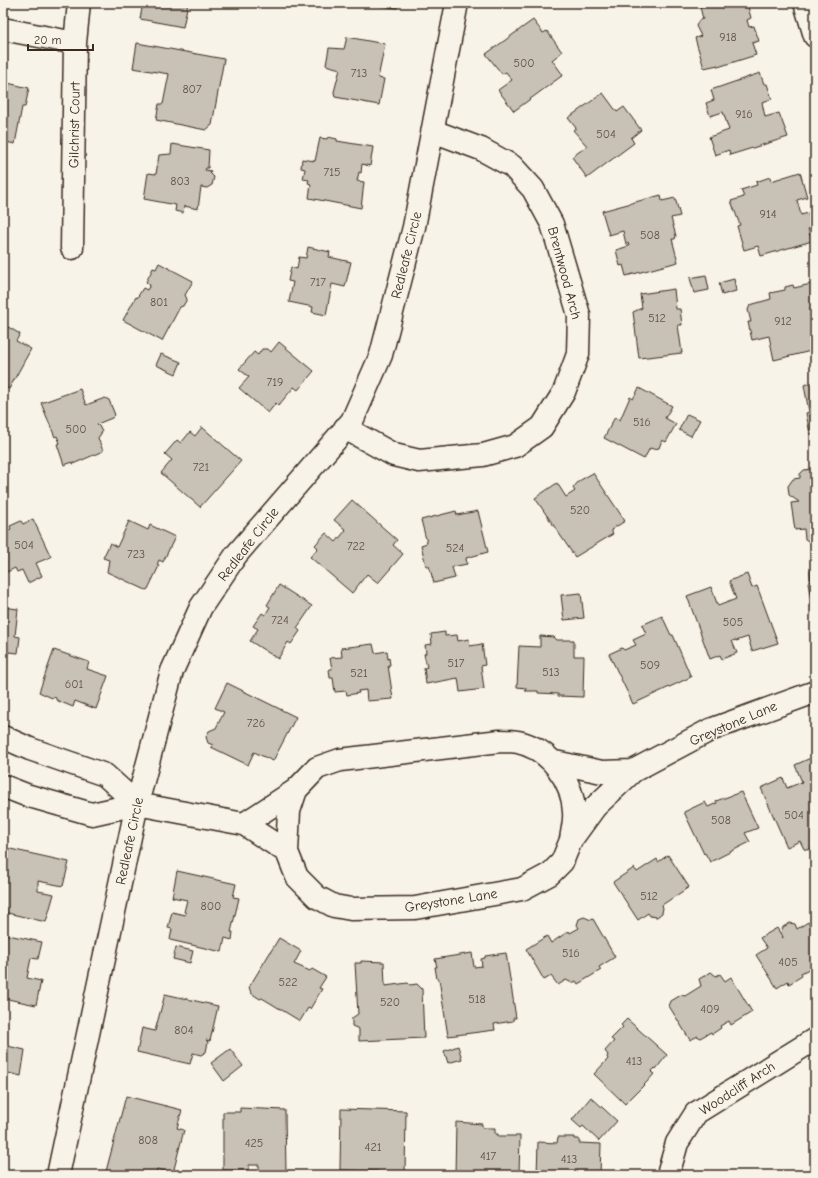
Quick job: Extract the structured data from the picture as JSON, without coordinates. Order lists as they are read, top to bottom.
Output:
{
  "streets": {
    "street": [
      "Gilchrist Court",
      "Redleafe Circle",
      "Brentwood Arch",
      "Greystone Lane",
      "Woodcliff Arch"
    ]
  },
  "crossings": [
    ["Redleafe Circle", "Brentwood Arch"]
  ],
  "house_numbers": [
    "918",
    "500",
    "713",
    "807",
    "916",
    "504",
    "715",
    "803",
    "914",
    "508",
    "717",
    "801",
    "512",
    "912",
    "719",
    "516",
    "500",
    "721",
    "520",
    "504",
    "722",
    "524",
    "723",
    "724",
    "505",
    "517",
    "509",
    "513",
    "521",
    "601",
    "726",
    "504",
    "508",
    "512",
    "800",
    "516",
    "405",
    "522",
    "518",
    "520",
    "409",
    "804",
    "413",
    "808",
    "425",
    "421",
    "417",
    "413"
  ],
  "scale_bar": "20 m"
}
